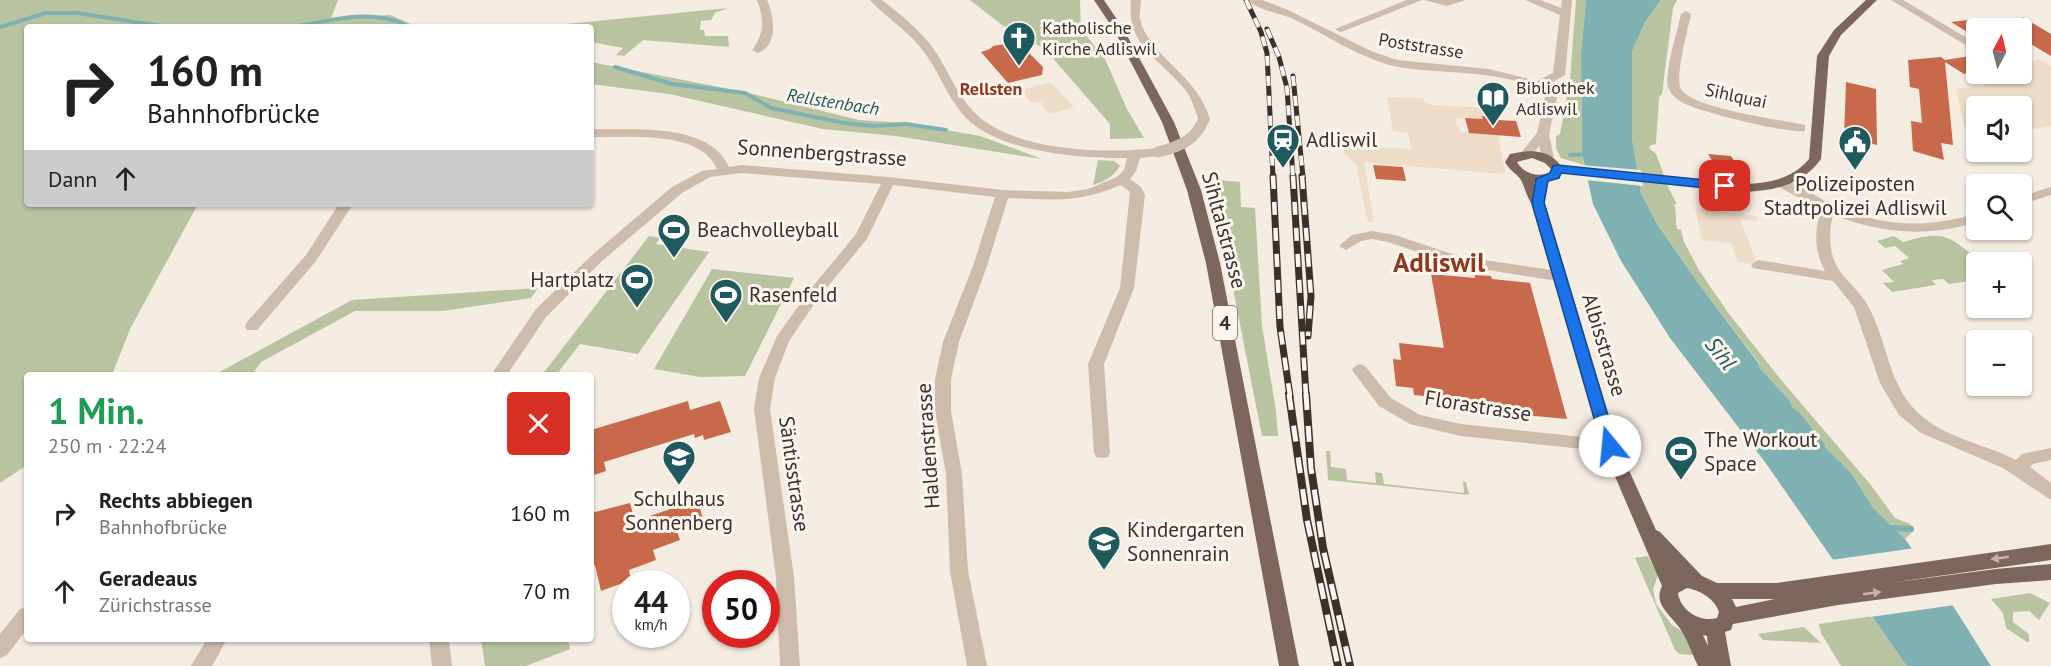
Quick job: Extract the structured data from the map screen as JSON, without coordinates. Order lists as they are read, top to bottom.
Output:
{
  "streets": {
    "main road": ["Sihltalstrasse", "4", "Albisstrasse"],
    "street": [
      "Poststrasse",
      "Sihlquai",
      "Sonnenbergstrasse",
      "Florastrasse",
      "Haldenstrasse",
      "Säntisstrasse"
    ]
  },
  "crossings": [
    ["Sonnenbergstrasse", "Haldenstrasse"],
    ["Sonnenbergstrasse", "Säntisstrasse"],
    ["Albisstrasse", "Florastrasse"]
  ],
  "districts": ["Rellsten", "Adliswil"],
  "water": ["Rellstenbach", "Sihl"],
  "places": {
    "church": ["Katholische Kirche Adliswil"],
    "library": ["Bibliothek Adliswil"],
    "station": ["Adliswil"],
    "public building": ["Polizeiposten Stadtpolizei Adliswil"],
    "sports": [
      "Beachvolleyball",
      "Hartplatz",
      "Rasenfeld",
      "The Workout Space"
    ],
    "school or university": ["Schulhaus Sonnenberg", "Kindergarten Sonnenrain"]
  },
  "north": "top",
  "page": {
    "map_buttons": ["+", "−"],
    "turn": ["160 m", "Bahnhofbrücke"],
    "then": "Dann",
    "heading": ["1 Min.", "250 m · 22:24"],
    "list": [
      {
        "name": "Rechts abbiegen",
        "note": "Bahnhofbrücke",
        "value": "160 m"
      },
      {
        "name": "Geradeaus",
        "note": "Zürichstrasse",
        "value": "70 m"
      }
    ],
    "speed": "44 km/h",
    "limit": "50"
  }
}
